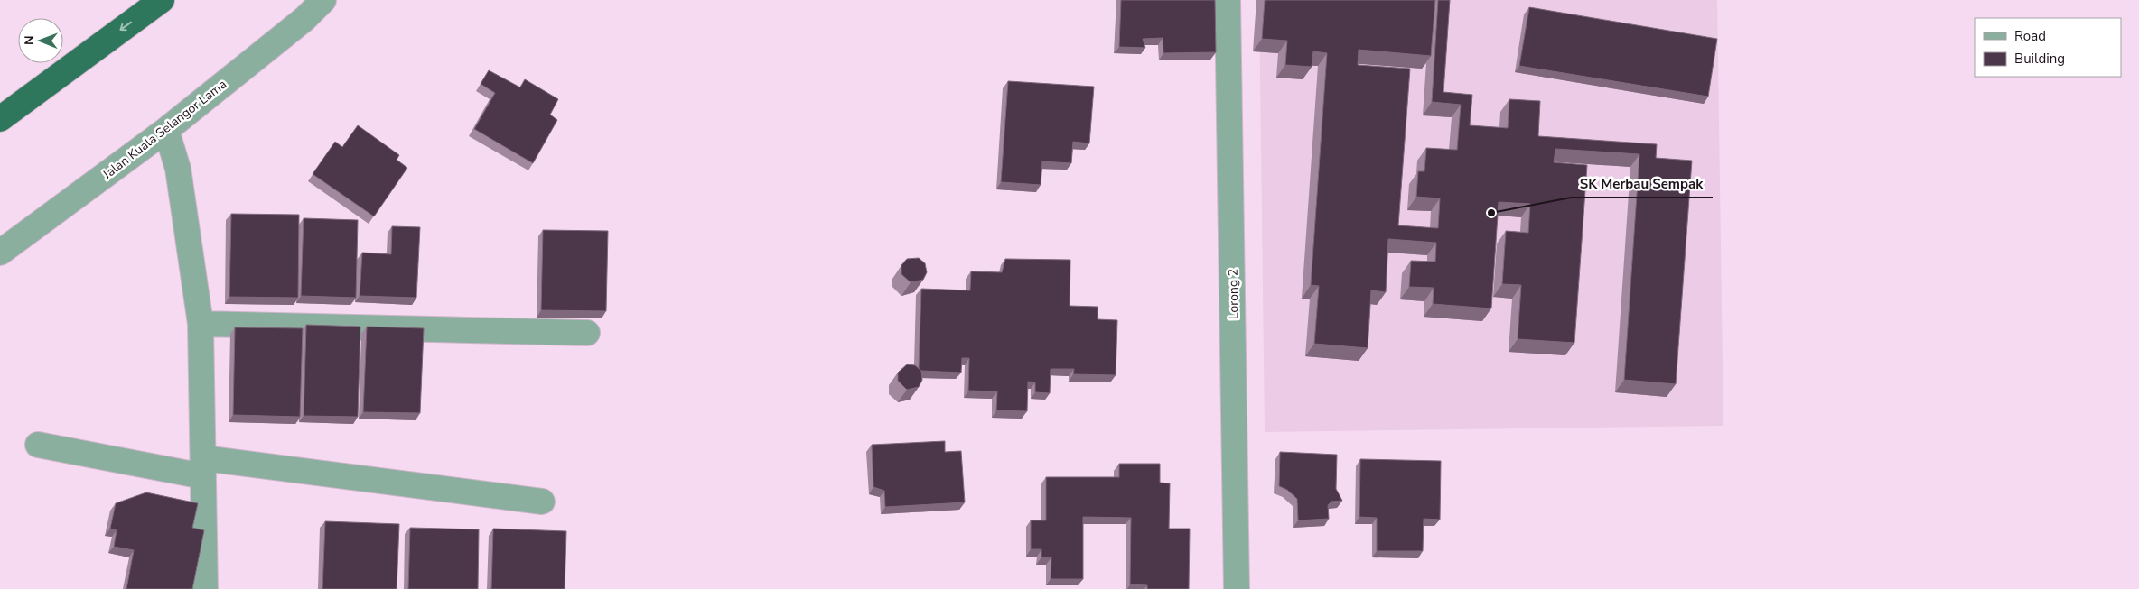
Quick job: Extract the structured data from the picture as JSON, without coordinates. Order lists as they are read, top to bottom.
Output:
{
  "streets": {
    "street": ["Jalan Kuala Selangor Lama", "Lorong 2"]
  },
  "places": ["SK Merbau Sempak"],
  "legend": ["Road", "Building"],
  "north": "left"
}
